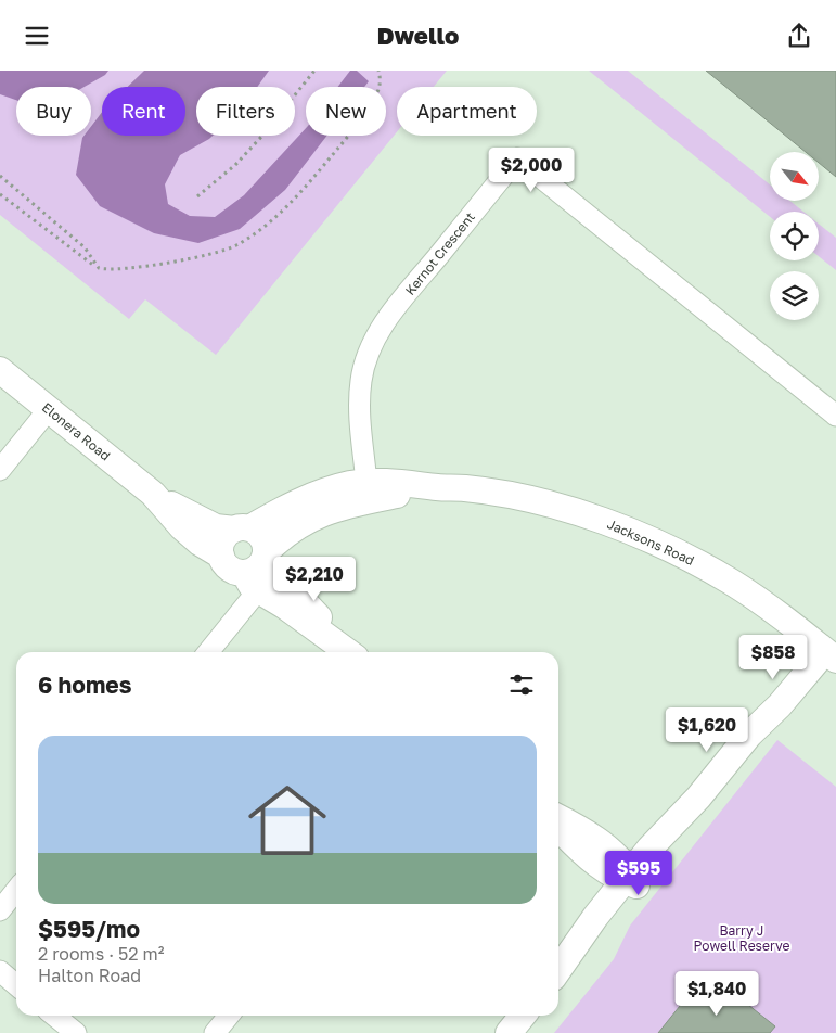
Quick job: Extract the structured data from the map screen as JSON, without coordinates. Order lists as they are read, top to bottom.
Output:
{
  "streets": {
    "main road": ["Elonera Road", "Jacksons Road"],
    "street": ["Kernot Crescent"]
  },
  "crossings": [
    ["Kernot Crescent", "Jacksons Road"],
    ["Elonera Road", "Jacksons Road"]
  ],
  "parks": ["Barry J Powell Reserve"],
  "north": "bottom right",
  "page": {
    "header": "Dwello",
    "chip": [
      "Buy",
      "Rent",
      "Filters",
      "New",
      "Apartment"
    ],
    "price": [
      "$2,000",
      "$2,210",
      "$858",
      "$1,620",
      "$595",
      "$1,840"
    ],
    "heading": "6 homes",
    "list": [
      {
        "name": "$595/mo",
        "note": "2 rooms · 52 m² · Halton Road"
      }
    ]
  }
}
